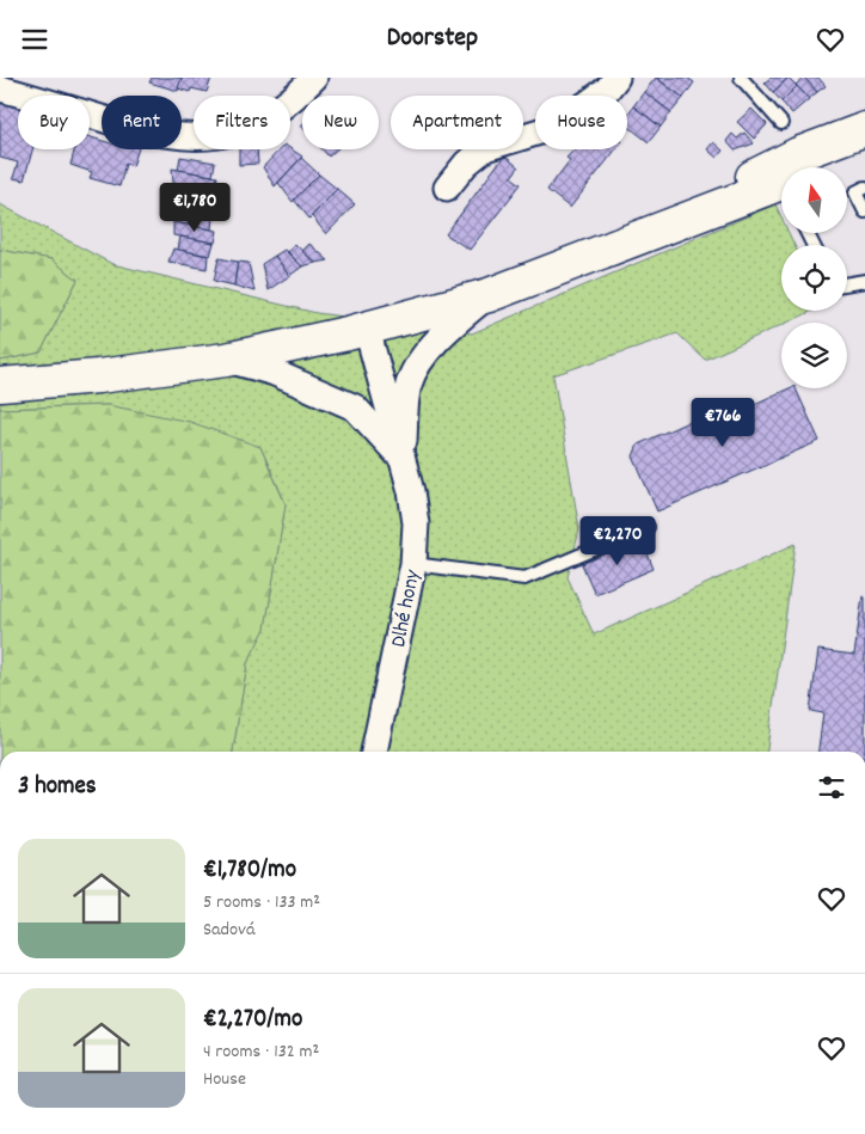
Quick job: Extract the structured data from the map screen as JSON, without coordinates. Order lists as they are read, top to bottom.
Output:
{
  "streets": {
    "street": ["Dlhé hony"]
  },
  "north": "top",
  "page": {
    "header": "Doorstep",
    "chip": [
      "Buy",
      "Rent",
      "Filters",
      "New",
      "Apartment",
      "House"
    ],
    "price": ["€1,780", "€766", "€2,270"],
    "heading": "3 homes",
    "list": [
      {
        "name": "€1,780/mo",
        "note": "5 rooms · 133 m² · Sadová"
      },
      {
        "name": "€2,270/mo",
        "note": "4 rooms · 132 m² · House"
      }
    ]
  }
}
